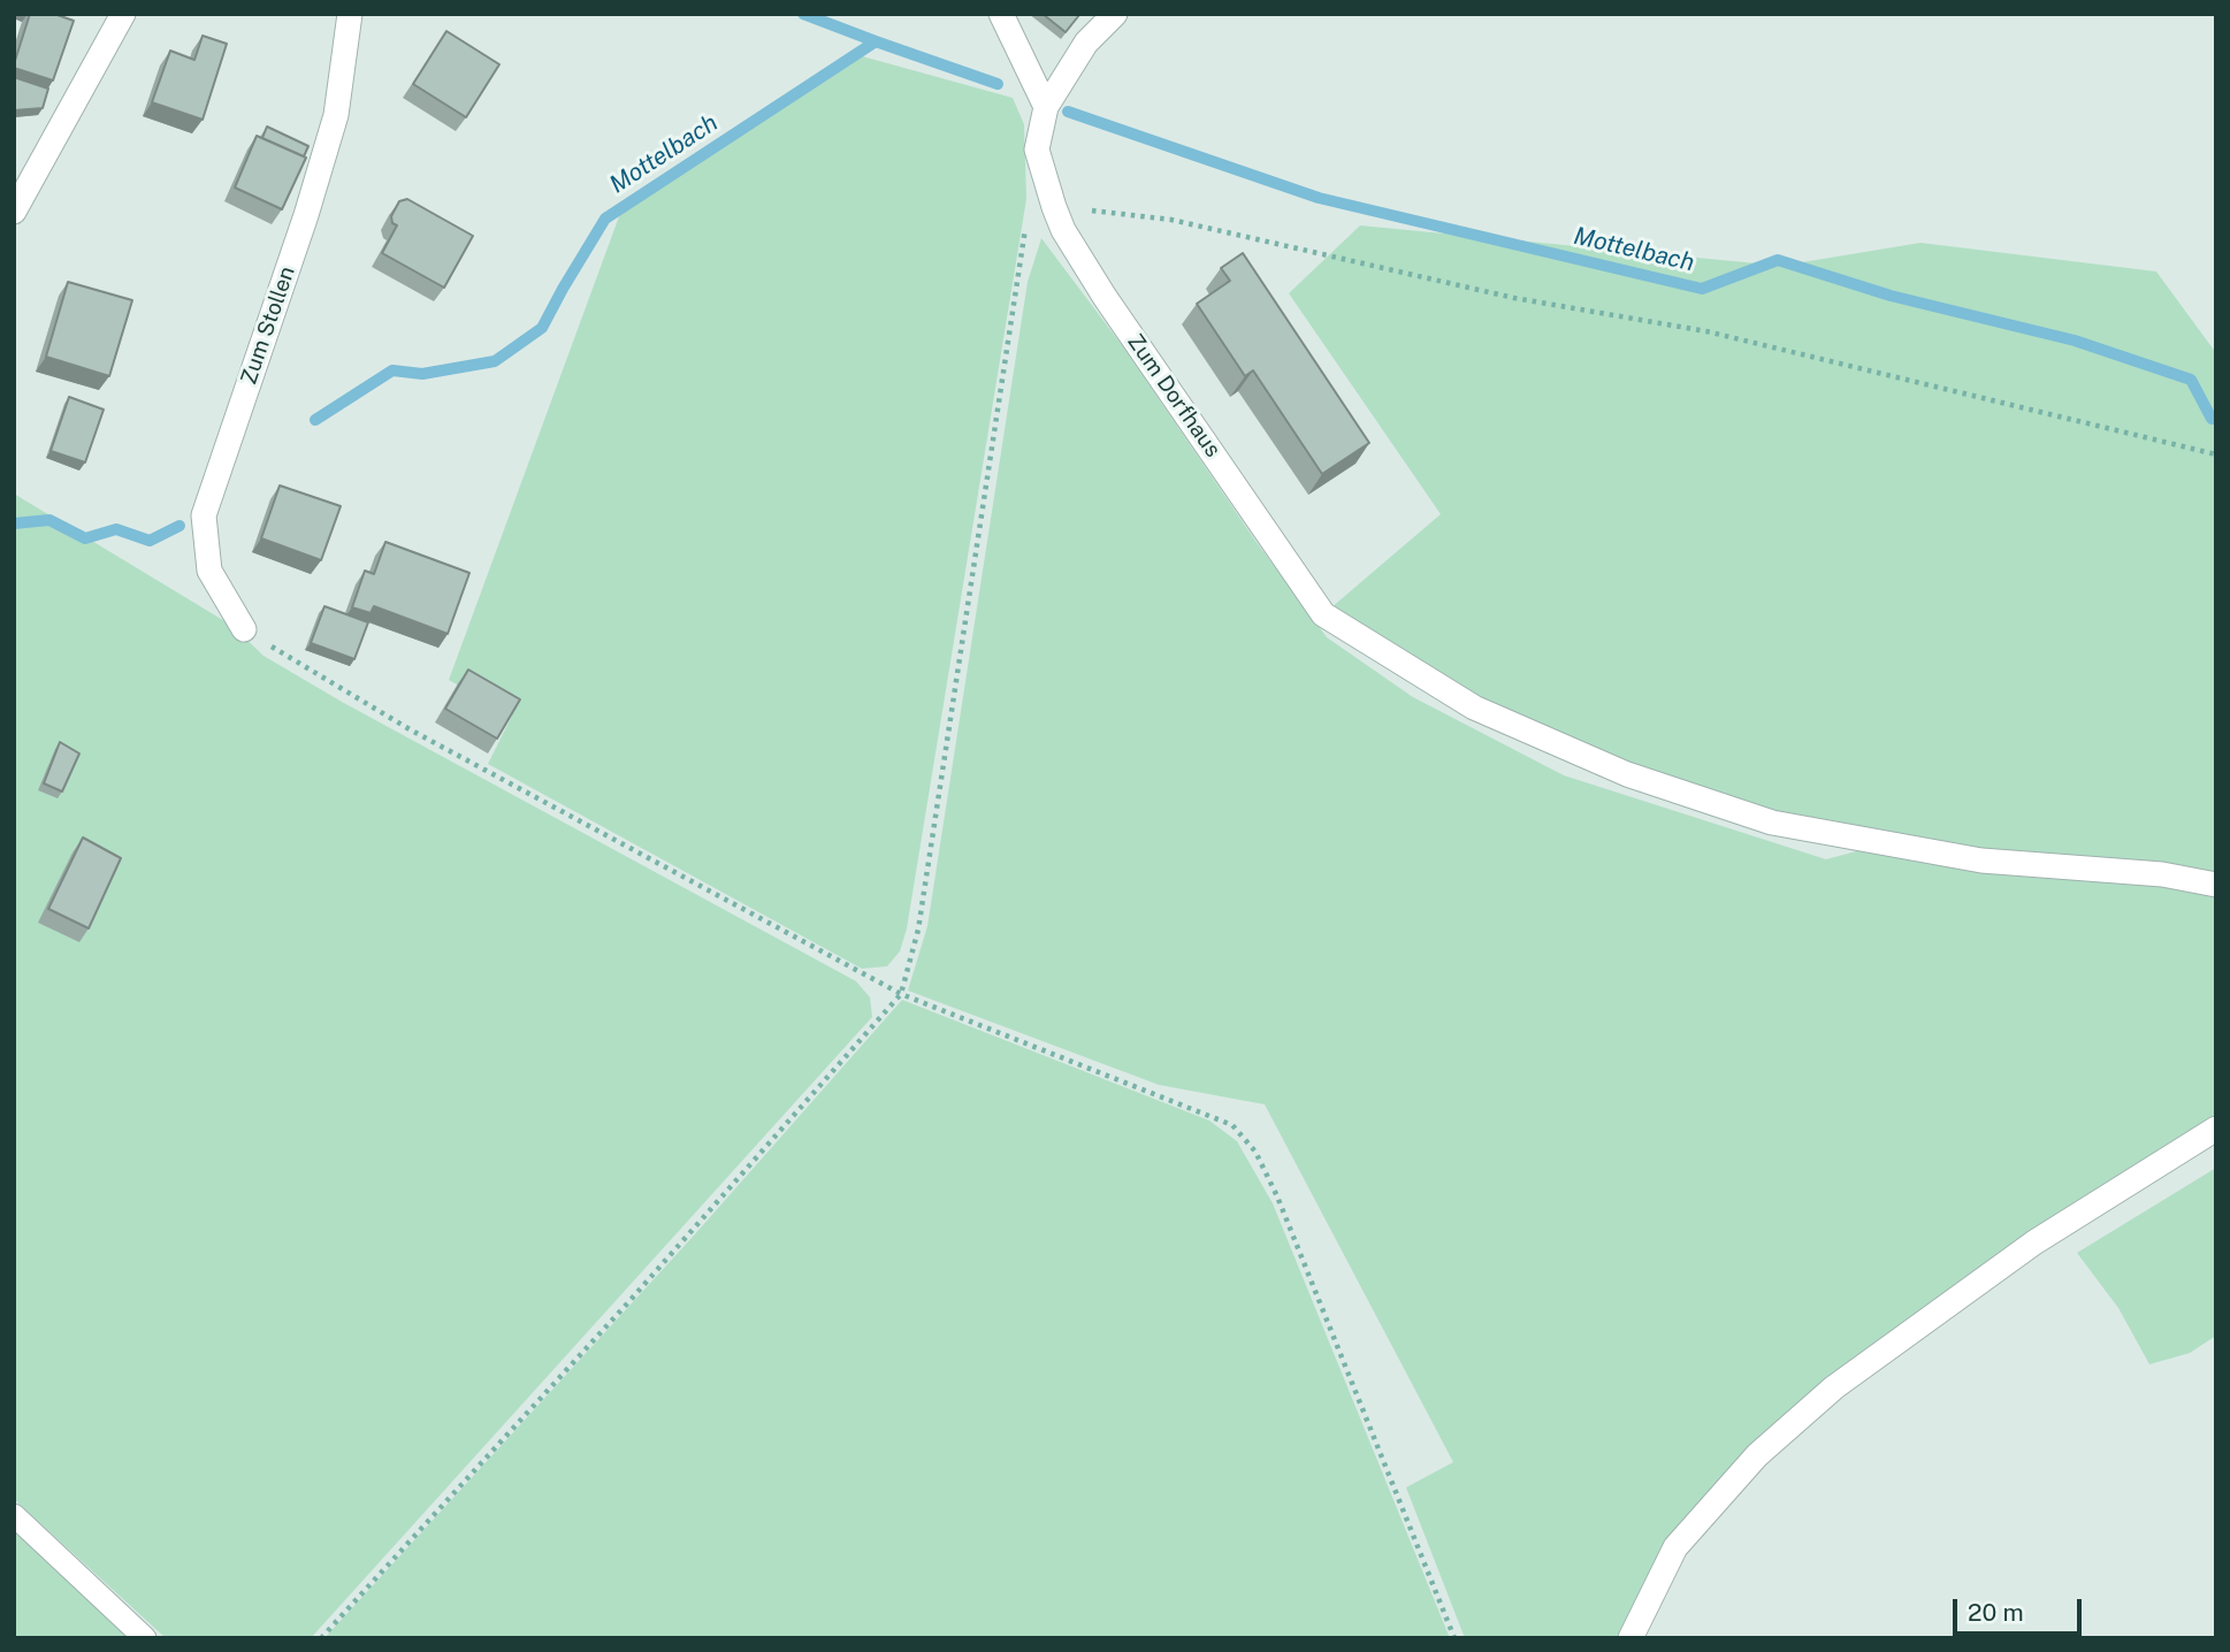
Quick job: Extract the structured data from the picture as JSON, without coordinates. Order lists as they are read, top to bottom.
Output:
{
  "streets": {
    "street": ["Zum Stollen", "Zum Dorfhaus"]
  },
  "water": ["Mottelbach"],
  "scale_bar": "20 m"
}
